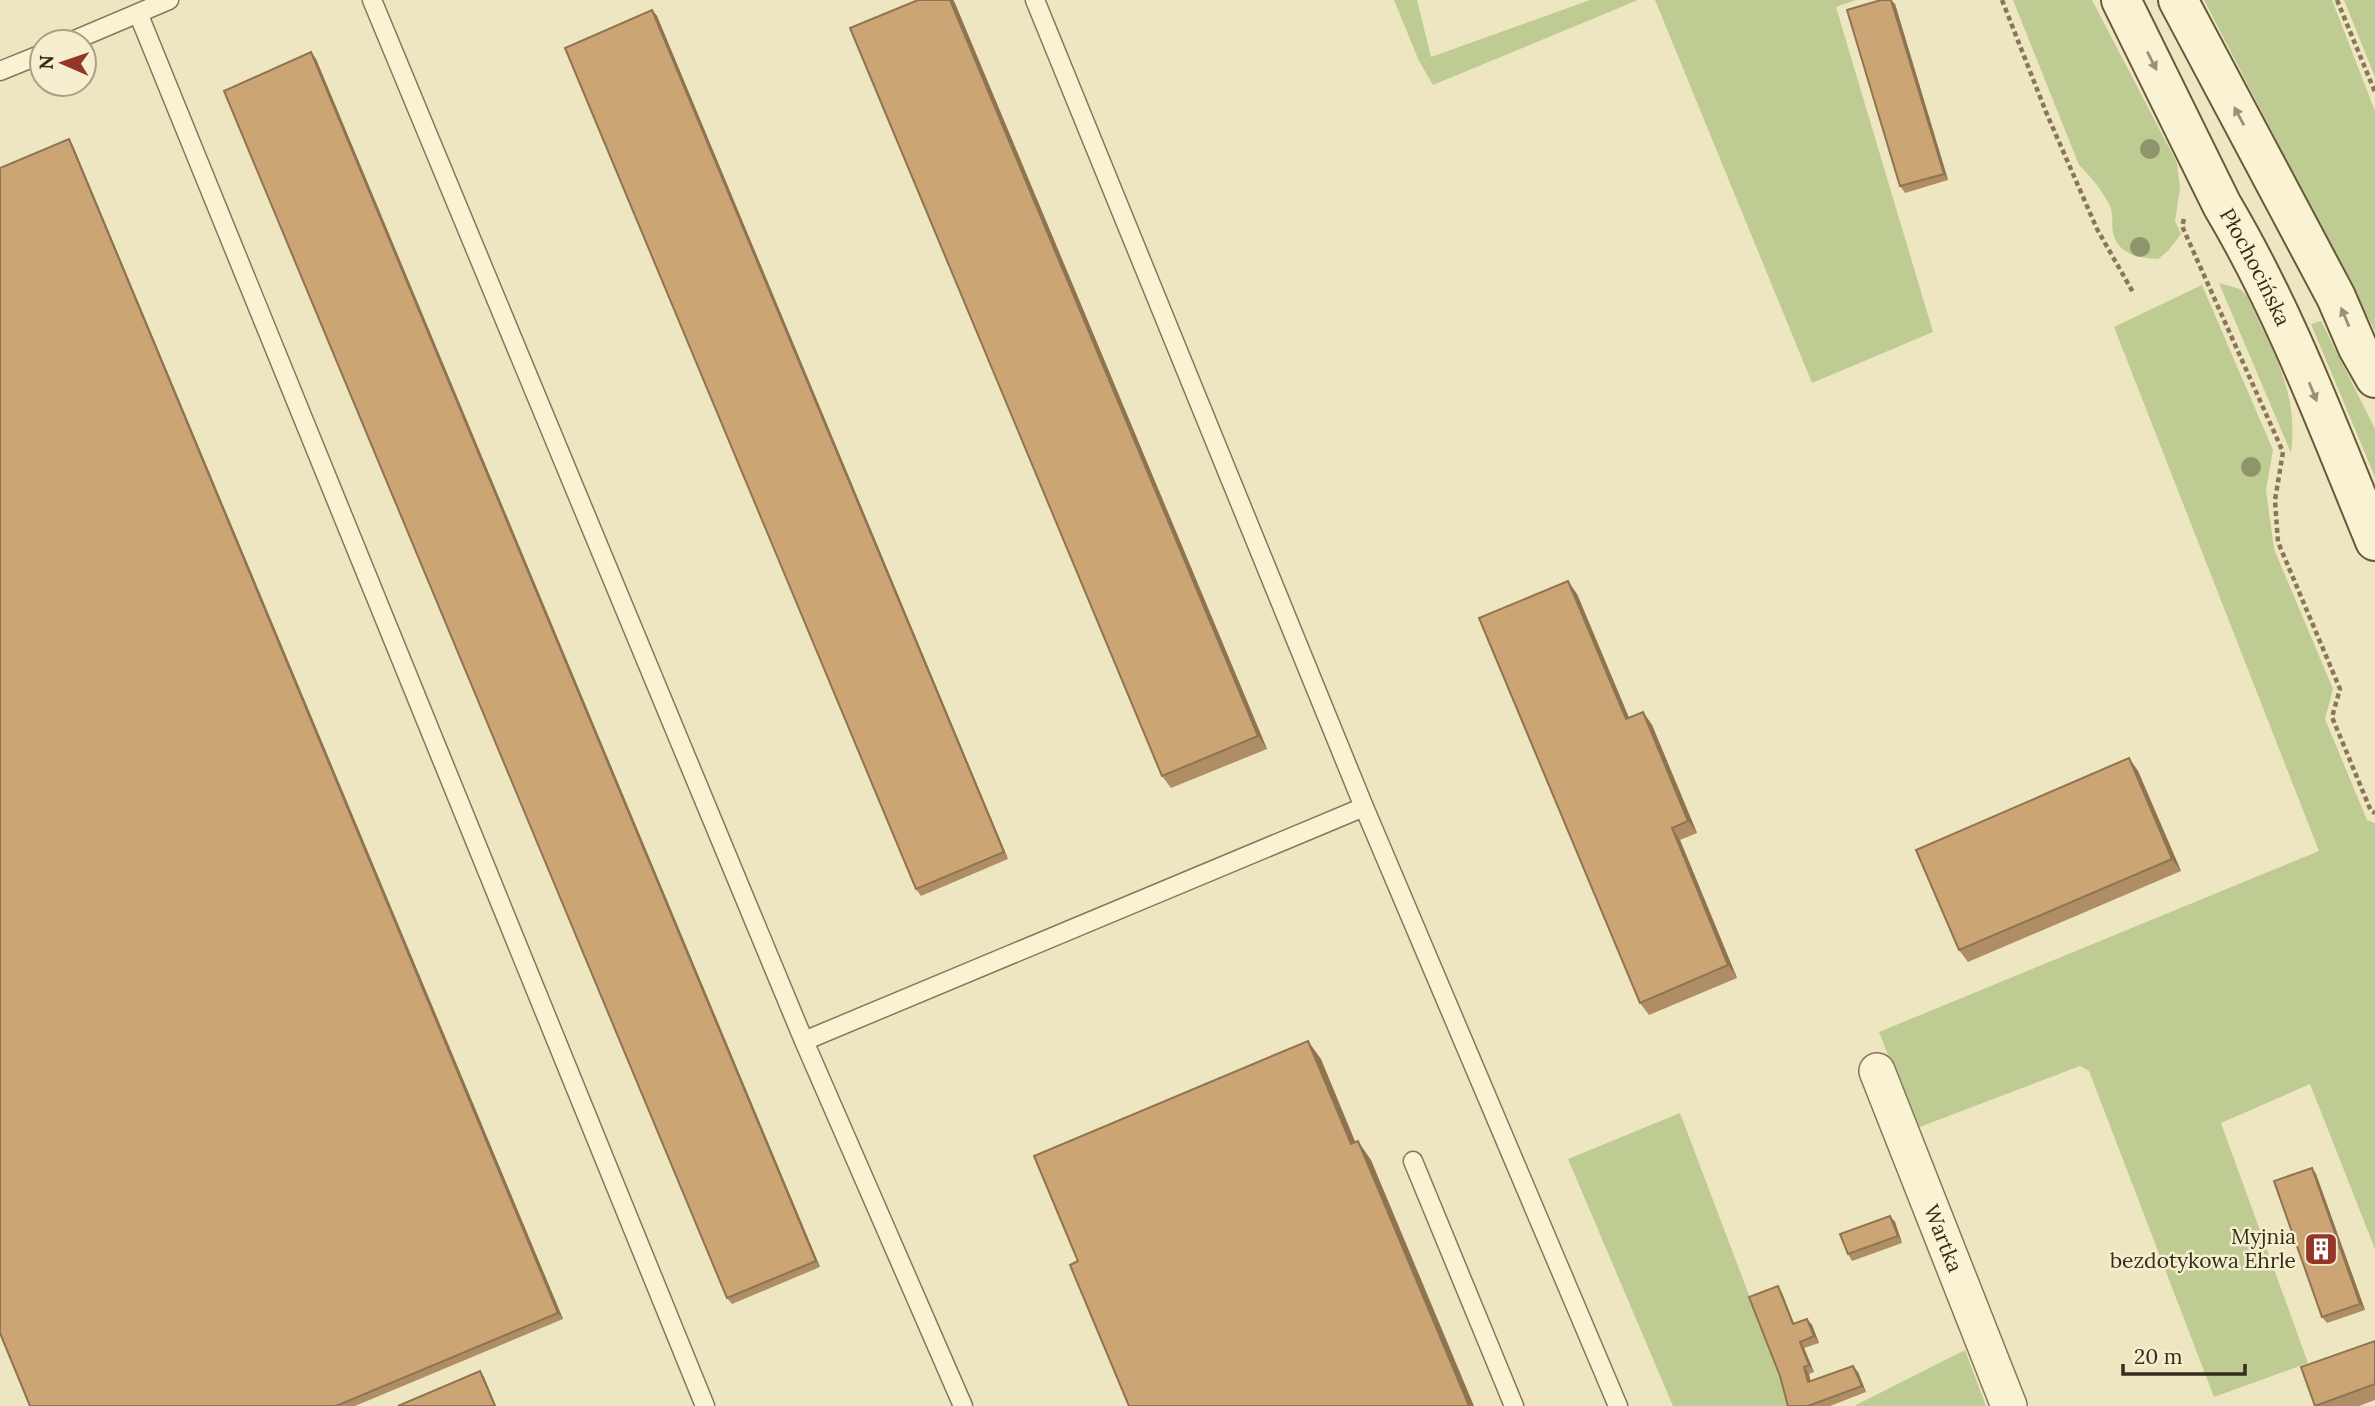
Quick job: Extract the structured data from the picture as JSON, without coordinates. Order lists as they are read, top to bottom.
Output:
{
  "streets": {
    "main road": ["Płochocińska"],
    "street": ["Wartka"]
  },
  "places": {
    "building": ["Myjnia bezdotykowa Ehrle"]
  },
  "scale_bar": "20 m",
  "north": "left"
}
